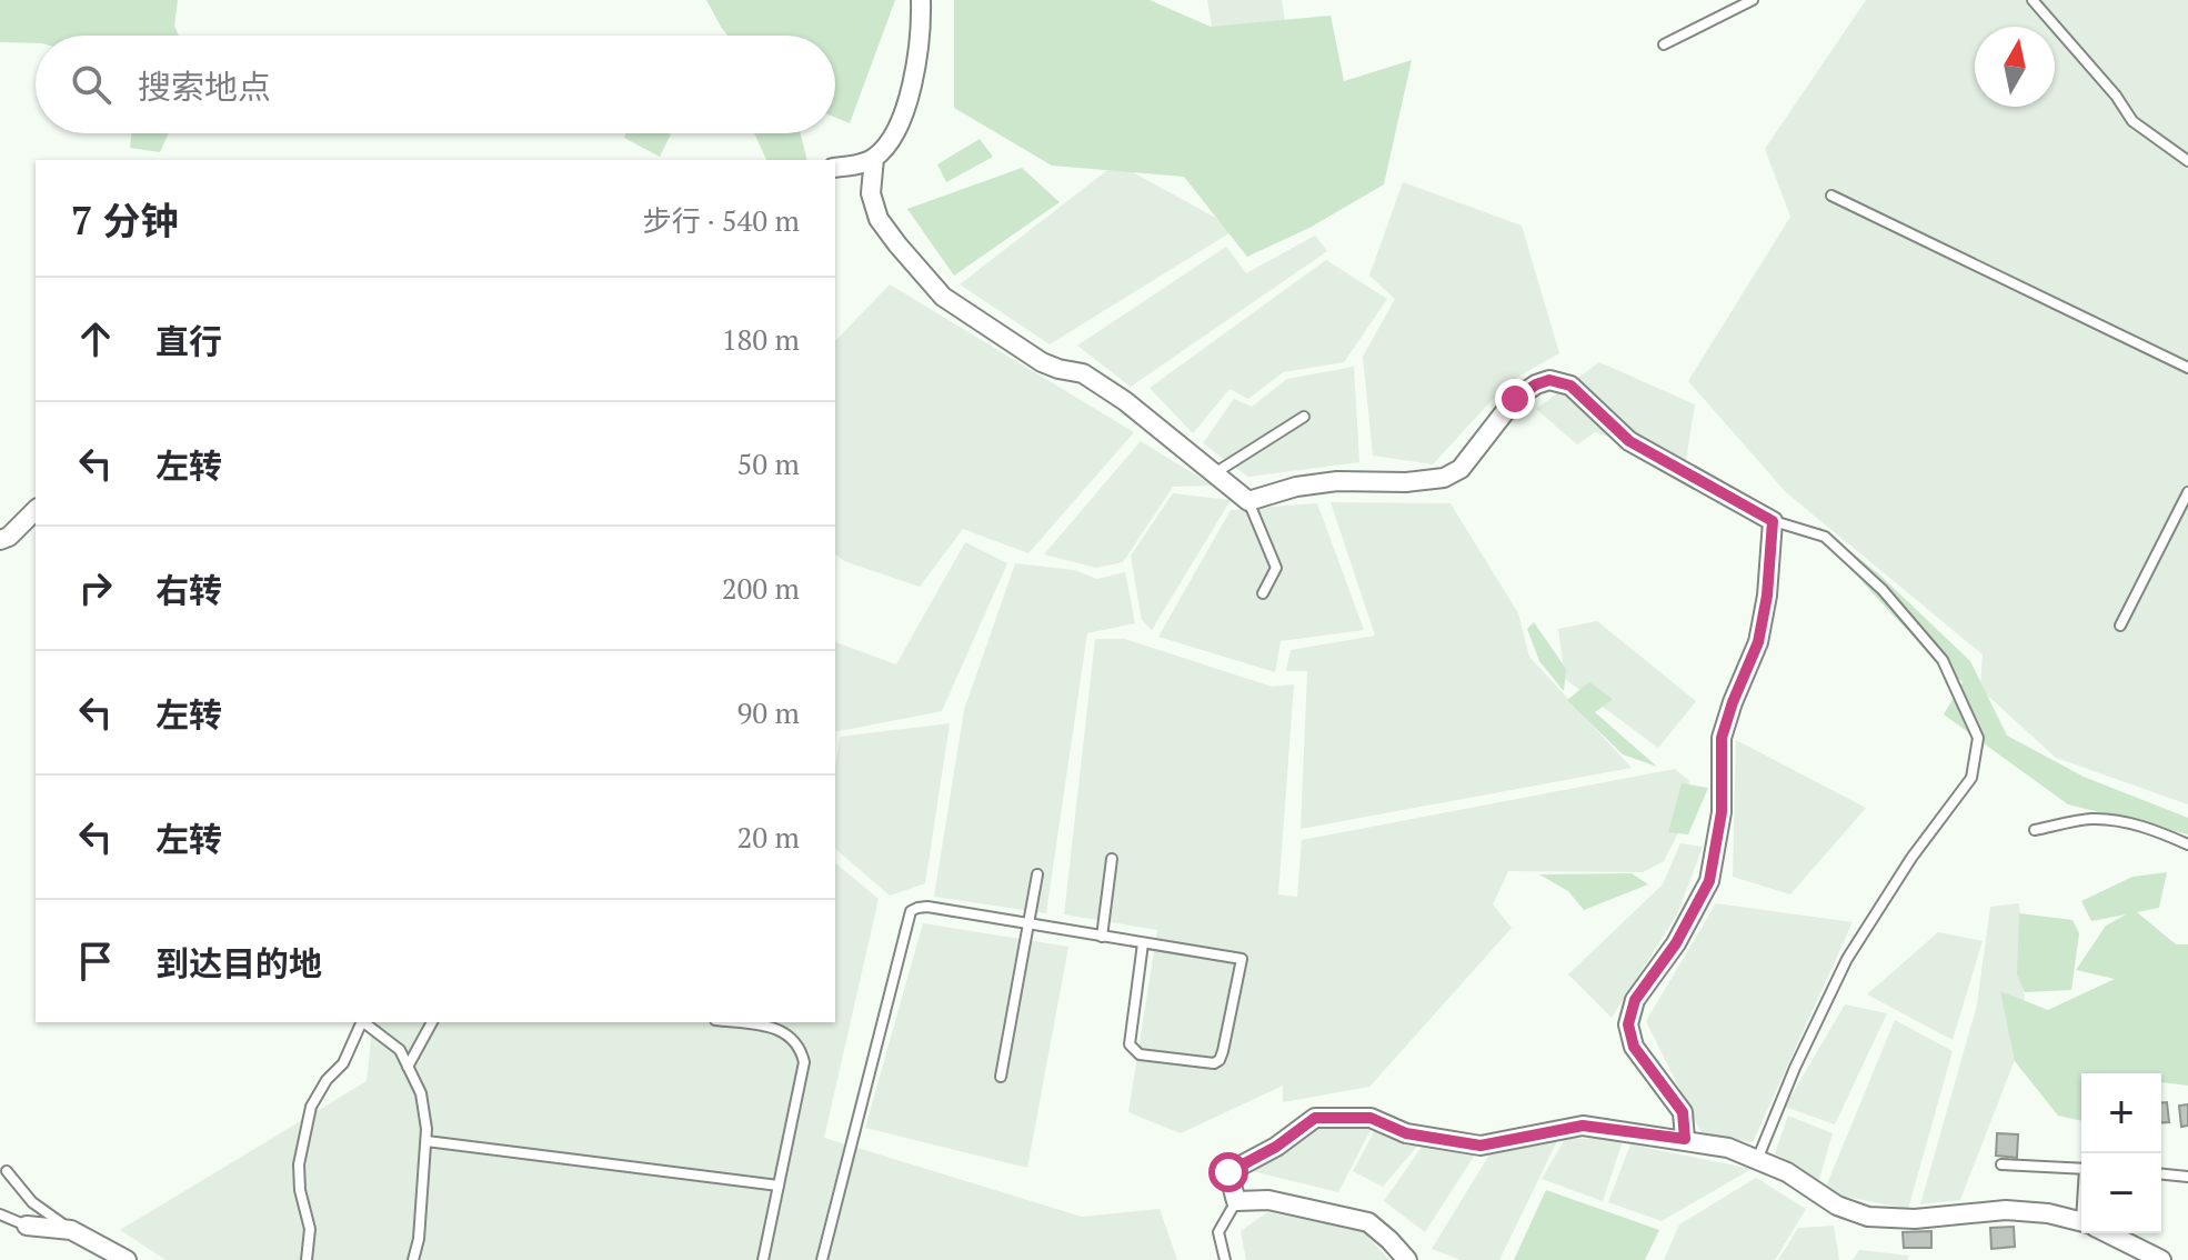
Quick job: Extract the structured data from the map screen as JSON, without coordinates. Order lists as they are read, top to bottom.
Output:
{
  "north": "top",
  "page": {
    "search": "搜索地点",
    "heading": ["7 分钟", "步行 · 540 m"],
    "list": [
      ["直行", "180 m"],
      ["左转", "50 m"],
      ["右转", "200 m"],
      ["左转", "90 m"],
      ["左转", "20 m"],
      "到达目的地"
    ],
    "map_buttons": ["+", "−"]
  }
}
